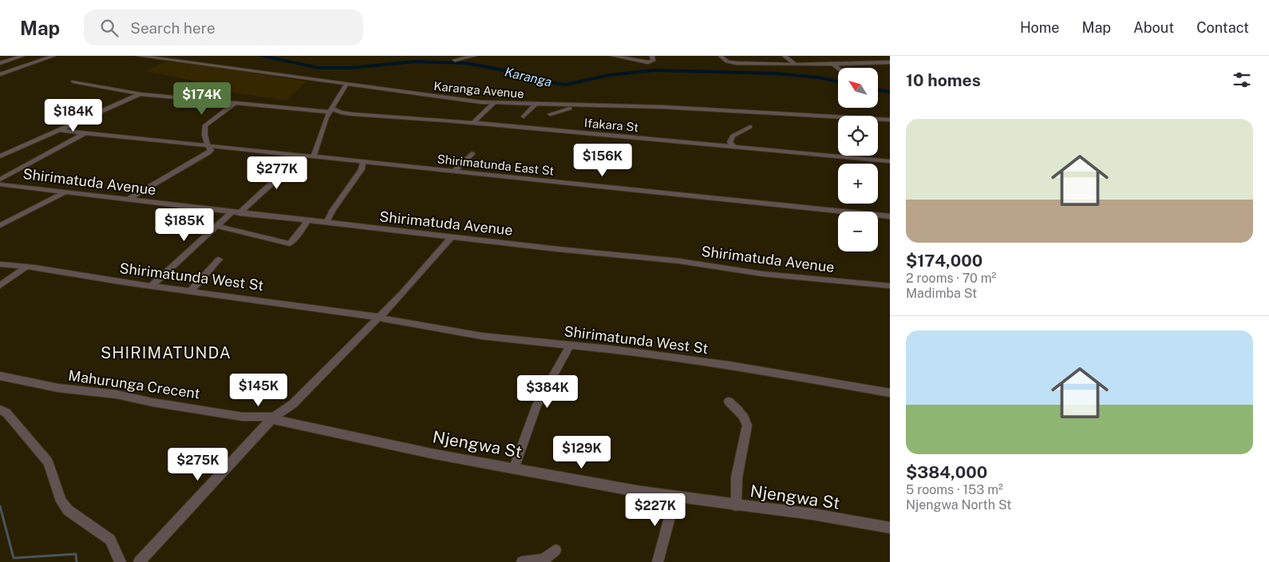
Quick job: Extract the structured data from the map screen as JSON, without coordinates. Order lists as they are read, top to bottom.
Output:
{
  "streets": {
    "street": [
      "Karanga Avenue",
      "Ifakara St",
      "Shirimatunda East St",
      "Shirimatuda Avenue",
      "Shirimatunda West St",
      "Mahurunga Crecent",
      "Njengwa St"
    ]
  },
  "crossings": [
    ["Mahurunga Crecent", "Njengwa St"]
  ],
  "districts": ["SHIRIMATUNDA"],
  "water": ["Karanga"],
  "north": "top left",
  "page": {
    "header": "Map",
    "search": "Search here",
    "nav": [
      "Home",
      "Map",
      "About",
      "Contact"
    ],
    "heading": "10 homes",
    "map_buttons": ["+", "−"],
    "price": [
      "$174K",
      "$184K",
      "$156K",
      "$277K",
      "$185K",
      "$145K",
      "$384K",
      "$129K",
      "$275K",
      "$227K"
    ],
    "list": [
      {
        "name": "$174,000",
        "note": "2 rooms · 70 m² · Madimba St"
      },
      {
        "name": "$384,000",
        "note": "5 rooms · 153 m² · Njengwa North St"
      }
    ]
  }
}
